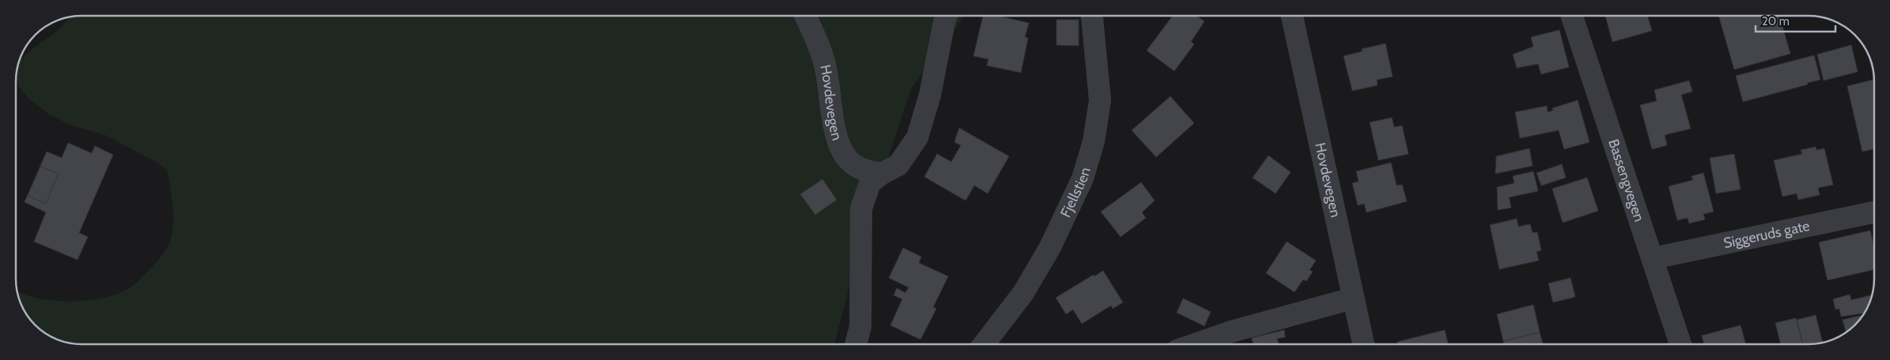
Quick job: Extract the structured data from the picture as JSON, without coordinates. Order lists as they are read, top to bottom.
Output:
{
  "streets": {
    "street": [
      "Hovdevegen",
      "Bassengvegen",
      "Fjellstien",
      "Siggeruds gate"
    ]
  },
  "crossings": [
    ["Bassengvegen", "Siggeruds gate"]
  ],
  "scale_bar": "20 m"
}
